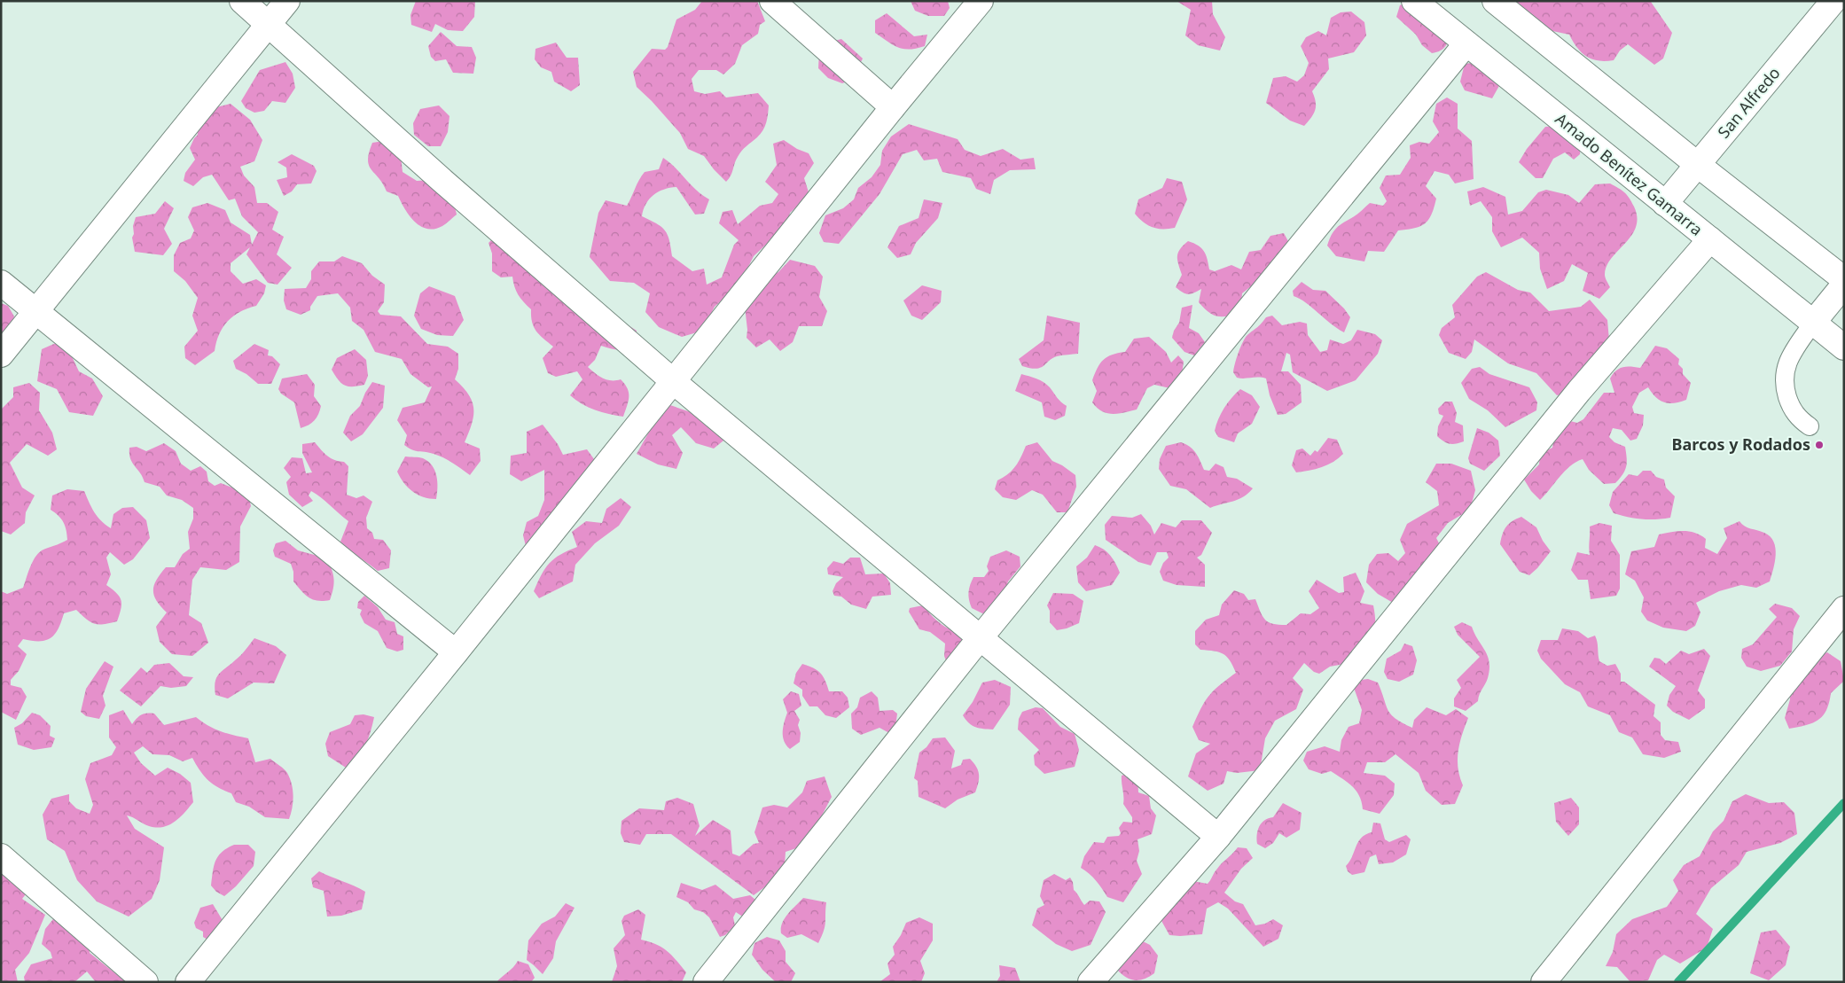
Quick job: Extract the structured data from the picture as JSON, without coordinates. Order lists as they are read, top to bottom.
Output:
{
  "streets": {
    "street": ["San Alfredo", "Amado Benítez Gamarra"]
  },
  "crossings": [
    ["San Alfredo", "Amado Benítez Gamarra"]
  ],
  "places": ["Barcos y Rodados"]
}
